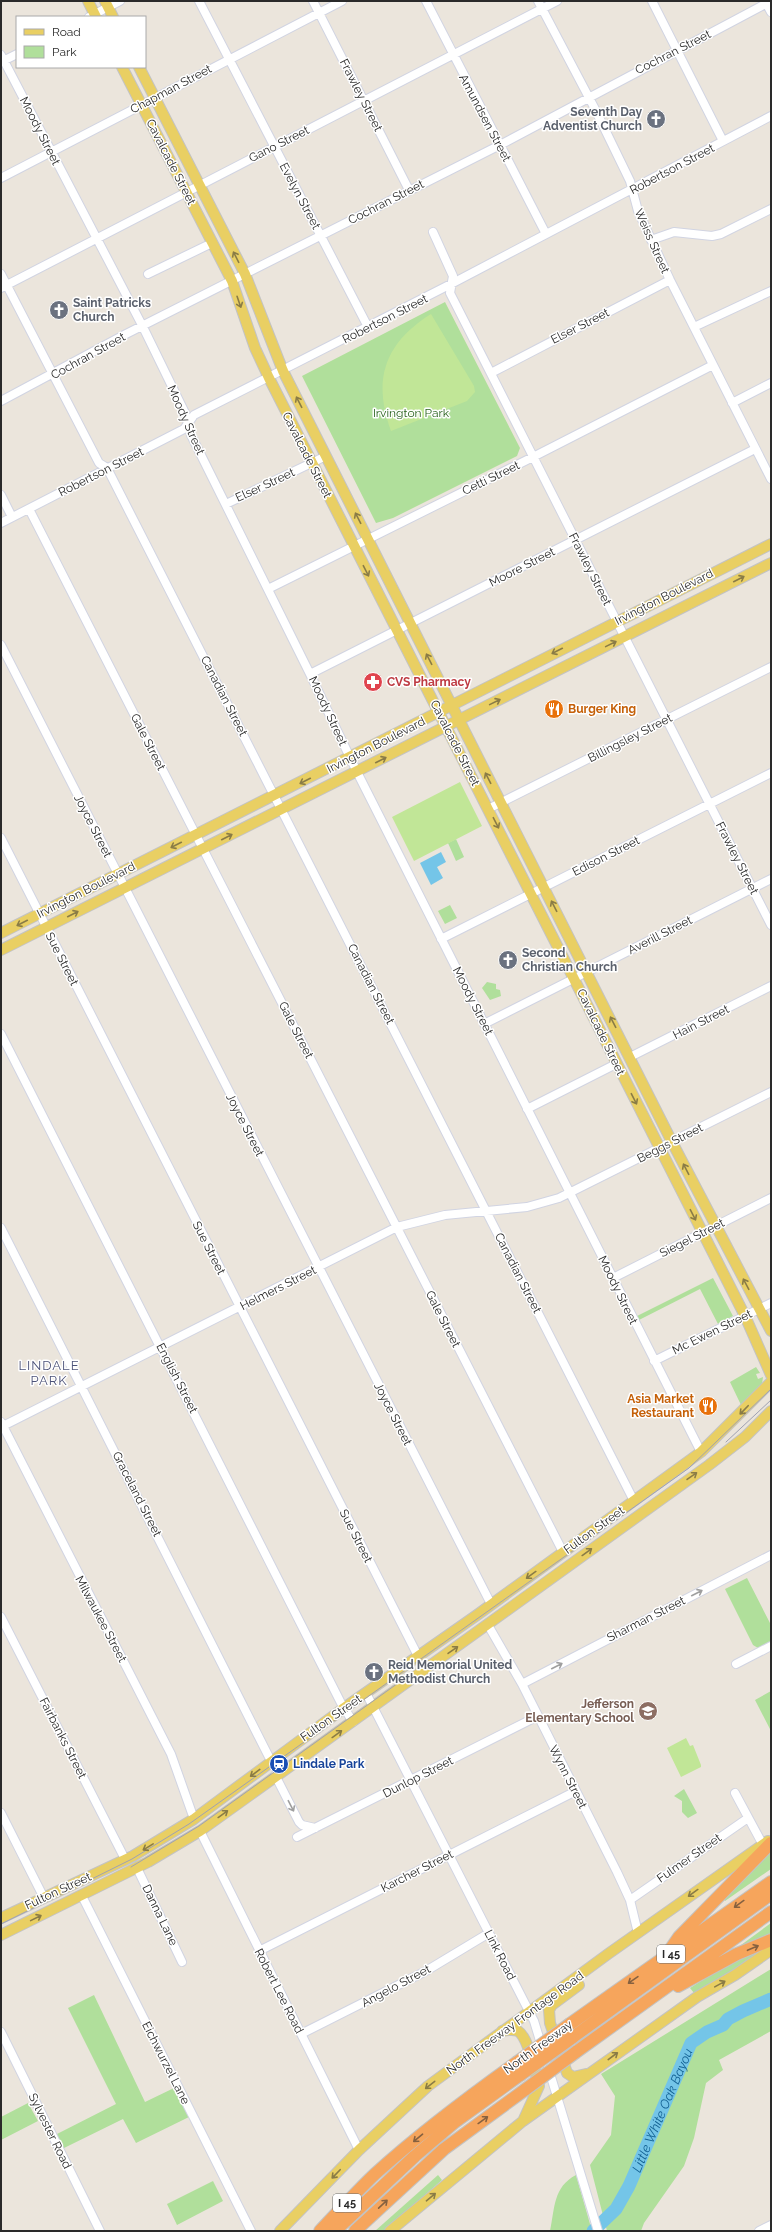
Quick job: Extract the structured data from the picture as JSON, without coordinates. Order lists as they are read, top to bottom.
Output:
{
  "streets": {
    "highway": ["I 45", "North Freeway"],
    "main road": [
      "Cavalcade Street",
      "Irvington Boulevard",
      "Fulton Street",
      "North Freeway Frontage Road"
    ],
    "street": [
      "Cochran Street",
      "Chapman Street",
      "Frawley Street",
      "Amundsen Street",
      "Moody Street",
      "Gano Street",
      "Robertson Street",
      "Evelyn Street",
      "Weiss Street",
      "Elser Street",
      "Cetti Street",
      "Moore Street",
      "Canadian Street",
      "Billingsley Street",
      "Gale Street",
      "Joyce Street",
      "Edison Street",
      "Averill Street",
      "Sue Street",
      "Hain Street",
      "Beggs Street",
      "Siegel Street",
      "Helmers Street",
      "Mc Ewen Street",
      "English Street",
      "Graceland Street",
      "Milwaukee Street",
      "Sharman Street",
      "Fairbanks Street",
      "Dunlop Street",
      "Wynn Street",
      "Fulmer Street",
      "Karcher Street",
      "Danna Lane",
      "Link Road",
      "Angelo Street",
      "Robert Lee Road",
      "Eichwurzel Lane",
      "Sylvester Road"
    ]
  },
  "crossings": [
    ["Cochran Street", "Frawley Street"],
    ["Cochran Street", "Amundsen Street"],
    ["Cochran Street", "Moody Street"],
    ["Cochran Street", "Cavalcade Street"],
    ["Cochran Street", "Evelyn Street"],
    ["Cochran Street", "Weiss Street"],
    ["Cochran Street", "Canadian Street"],
    ["Chapman Street", "Frawley Street"],
    ["Chapman Street", "Moody Street"],
    ["Chapman Street", "Cavalcade Street"],
    ["Chapman Street", "Evelyn Street"],
    ["Frawley Street", "Gano Street"],
    ["Frawley Street", "Robertson Street"],
    ["Frawley Street", "Elser Street"],
    ["Frawley Street", "Cetti Street"],
    ["Frawley Street", "Moore Street"],
    ["Frawley Street", "Irvington Boulevard"],
    ["Frawley Street", "Billingsley Street"],
    ["Frawley Street", "Edison Street"],
    ["Frawley Street", "Averill Street"],
    ["Amundsen Street", "Gano Street"],
    ["Amundsen Street", "Robertson Street"],
    ["Moody Street", "Gano Street"],
    ["Moody Street", "Robertson Street"],
    ["Moody Street", "Elser Street"],
    ["Moody Street", "Cetti Street"],
    ["Moody Street", "Moore Street"],
    ["Moody Street", "Irvington Boulevard"],
    ["Moody Street", "Edison Street"],
    ["Moody Street", "Averill Street"],
    ["Moody Street", "Beggs Street"],
    ["Moody Street", "Siegel Street"],
    ["Moody Street", "Helmers Street"],
    ["Moody Street", "Mc Ewen Street"],
    ["Moody Street", "Fulton Street"],
    ["Gano Street", "Cavalcade Street"],
    ["Gano Street", "Evelyn Street"],
    ["Gano Street", "Weiss Street"],
    ["Gano Street", "Canadian Street"],
    ["Cavalcade Street", "Robertson Street"],
    ["Cavalcade Street", "Elser Street"],
    ["Cavalcade Street", "Cetti Street"],
    ["Cavalcade Street", "Moore Street"],
    ["Cavalcade Street", "Irvington Boulevard"],
    ["Cavalcade Street", "Billingsley Street"],
    ["Cavalcade Street", "Edison Street"],
    ["Cavalcade Street", "Averill Street"],
    ["Cavalcade Street", "Hain Street"],
    ["Cavalcade Street", "Beggs Street"],
    ["Cavalcade Street", "Siegel Street"],
    ["Cavalcade Street", "Mc Ewen Street"],
    ["Robertson Street", "Evelyn Street"],
    ["Robertson Street", "Weiss Street"],
    ["Robertson Street", "Canadian Street"],
    ["Robertson Street", "Gale Street"],
    ["Weiss Street", "Elser Street"],
    ["Weiss Street", "Cetti Street"],
    ["Weiss Street", "Moore Street"],
    ["Irvington Boulevard", "Canadian Street"],
    ["Irvington Boulevard", "Gale Street"],
    ["Irvington Boulevard", "Joyce Street"],
    ["Irvington Boulevard", "Sue Street"],
    ["Canadian Street", "Helmers Street"],
    ["Canadian Street", "Fulton Street"],
    ["Gale Street", "Helmers Street"],
    ["Gale Street", "Fulton Street"],
    ["Joyce Street", "Helmers Street"],
    ["Joyce Street", "Fulton Street"],
    ["Sue Street", "Helmers Street"],
    ["Sue Street", "Fulton Street"],
    ["Beggs Street", "Helmers Street"],
    ["Helmers Street", "English Street"],
    ["Helmers Street", "Graceland Street"],
    ["Helmers Street", "Milwaukee Street"],
    ["English Street", "Fulton Street"],
    ["Graceland Street", "Fulton Street"],
    ["Fulton Street", "Milwaukee Street"],
    ["Fulton Street", "Fairbanks Street"],
    ["Fulton Street", "Wynn Street"],
    ["Fulton Street", "Danna Lane"],
    ["Fulton Street", "Link Road"],
    ["Fulton Street", "Robert Lee Road"],
    ["Fulton Street", "Eichwurzel Lane"],
    ["Sharman Street", "Wynn Street"],
    ["Dunlop Street", "Wynn Street"],
    ["Dunlop Street", "Link Road"],
    ["Wynn Street", "Fulmer Street"],
    ["Wynn Street", "Karcher Street"],
    ["Wynn Street", "North Freeway Frontage Road"],
    ["Karcher Street", "Link Road"],
    ["Karcher Street", "Robert Lee Road"],
    ["Link Road", "Angelo Street"],
    ["Link Road", "North Freeway Frontage Road"],
    ["Angelo Street", "Robert Lee Road"],
    ["Robert Lee Road", "North Freeway Frontage Road"]
  ],
  "one_way": ["Sharman Street"],
  "districts": ["LINDALE PARK"],
  "water": ["Little White Oak Bayou"],
  "parks": ["Irvington Park"],
  "places": {
    "church": [
      "Seventh Day Adventist Church",
      "Saint Patricks Church",
      "Second Christian Church",
      "Reid Memorial United Methodist Church"
    ],
    "pharmacy": ["CVS Pharmacy"],
    "restaurant": ["Burger King", "Asia Market Restaurant"],
    "school or university": ["Jefferson Elementary School"],
    "station": ["Lindale Park"]
  },
  "legend": ["Road", "Park"]
}
